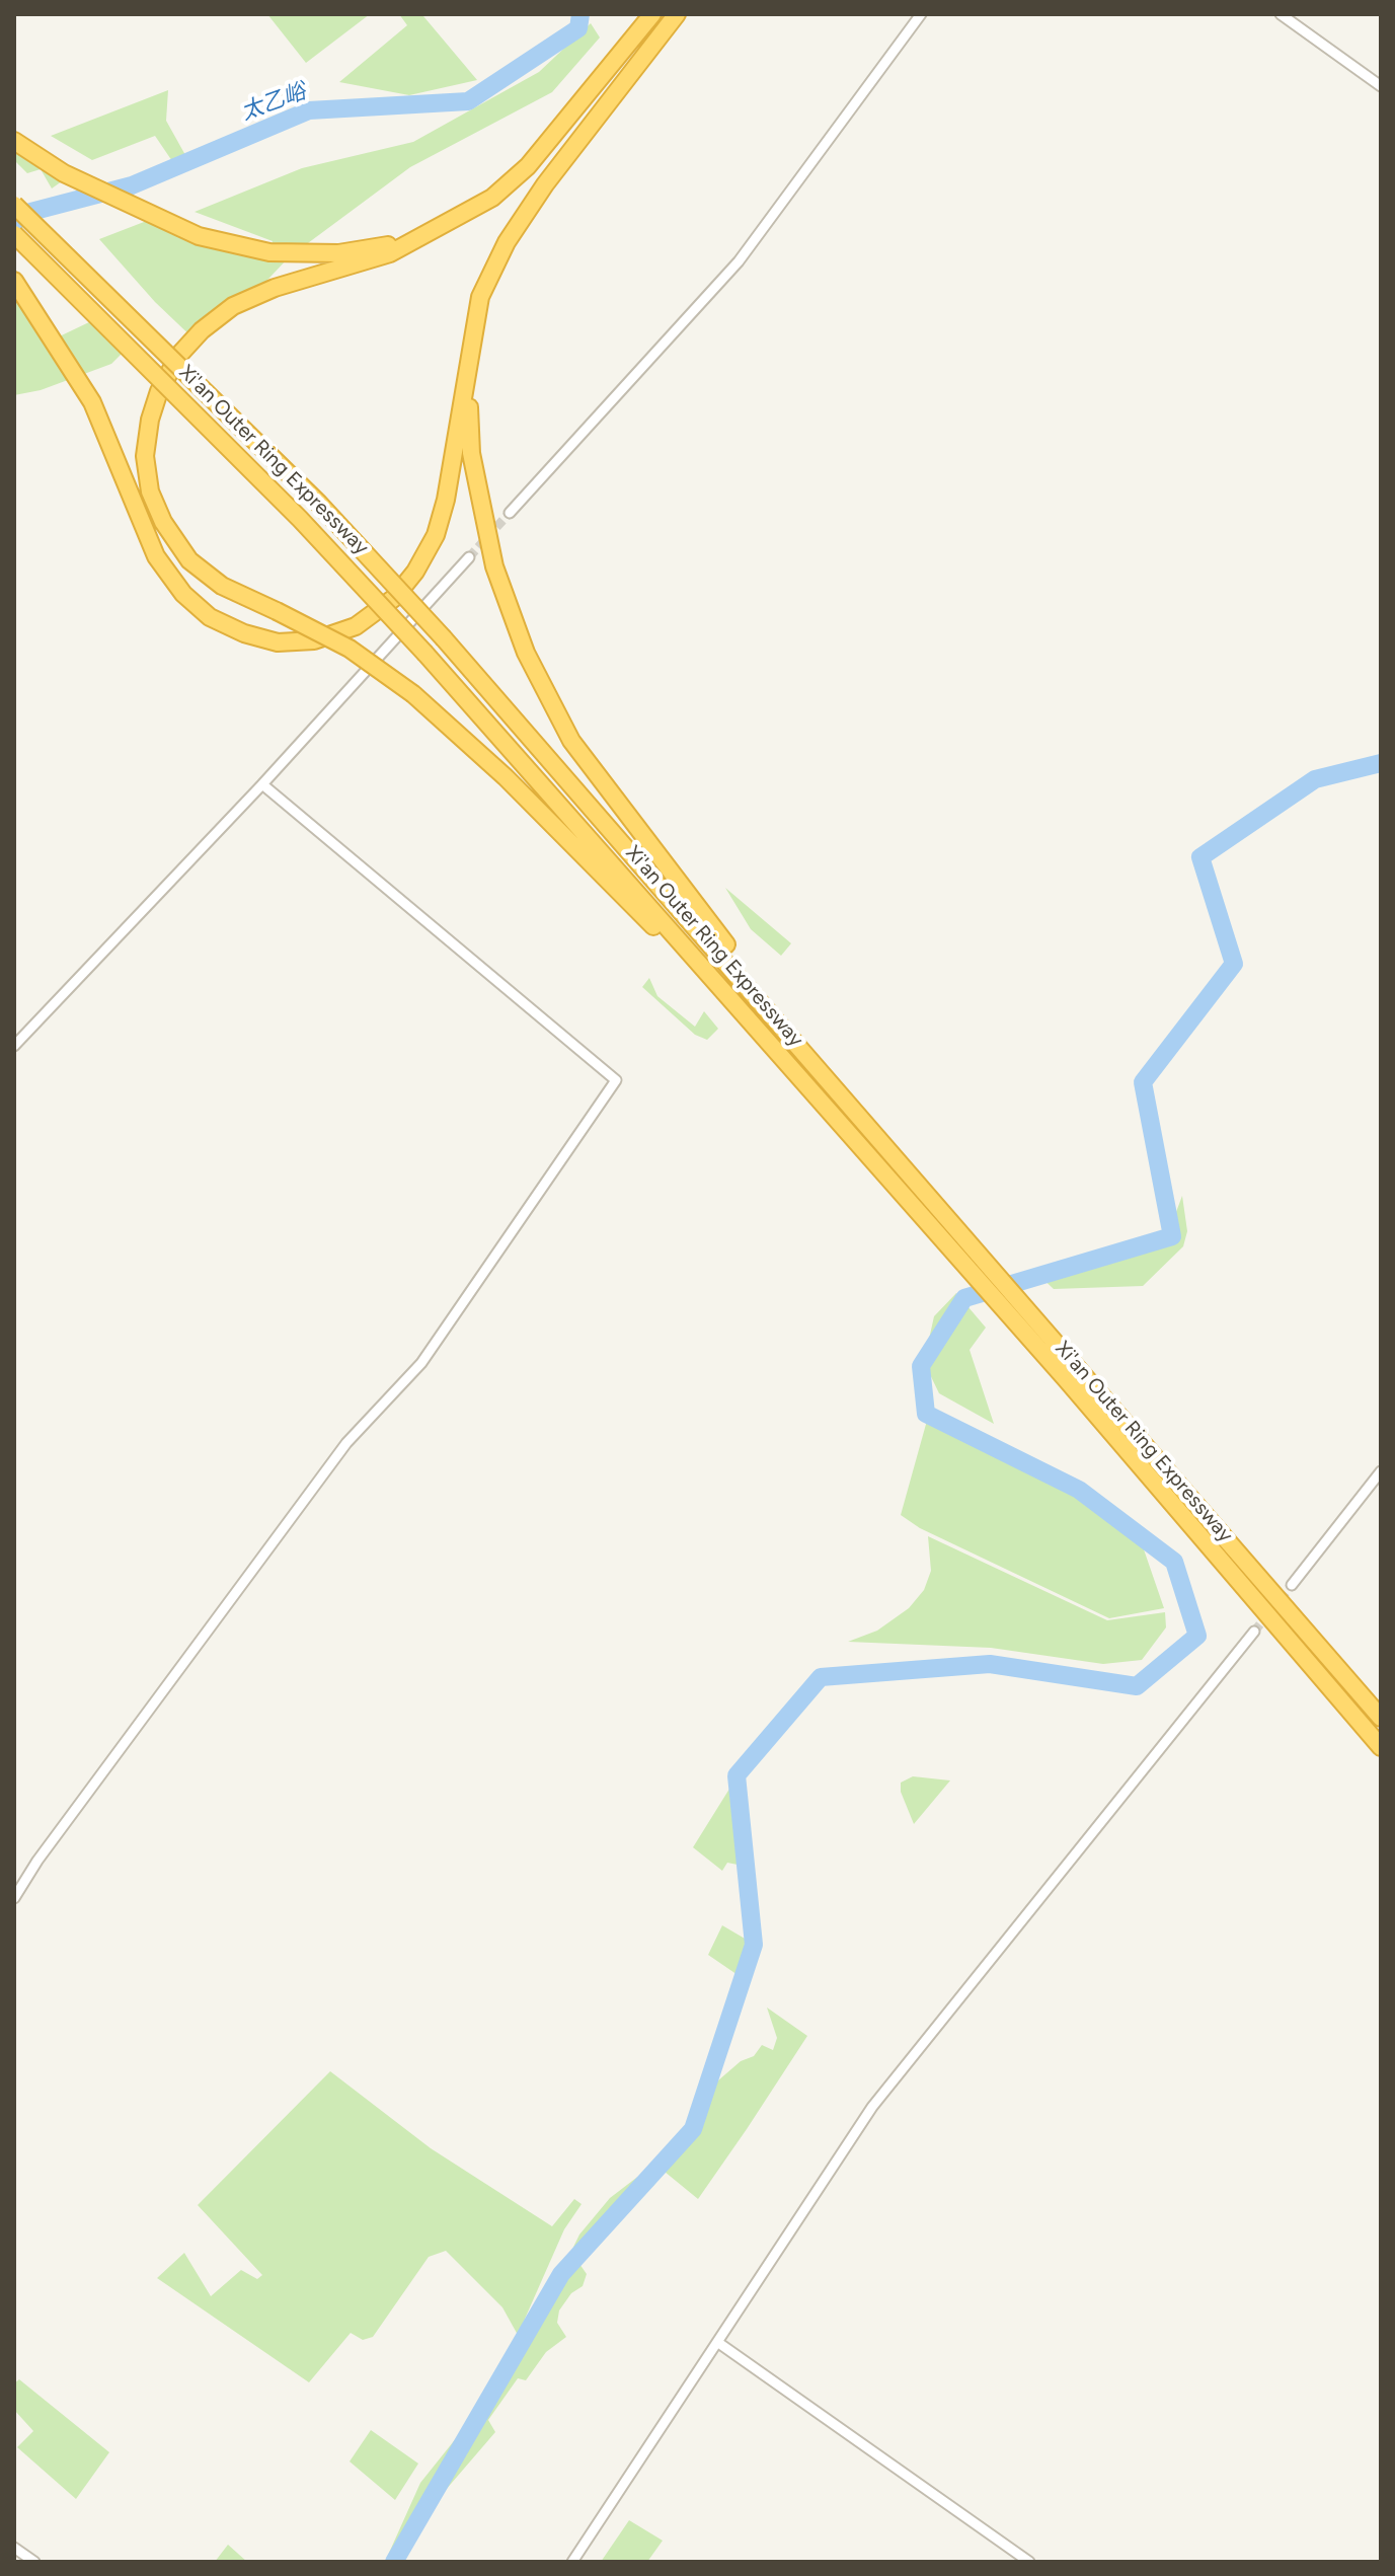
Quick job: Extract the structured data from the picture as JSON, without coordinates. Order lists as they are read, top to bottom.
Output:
{
  "streets": {
    "highway": ["Xi'an Outer Ring Expressway"]
  },
  "water": ["太乙峪"]
}
